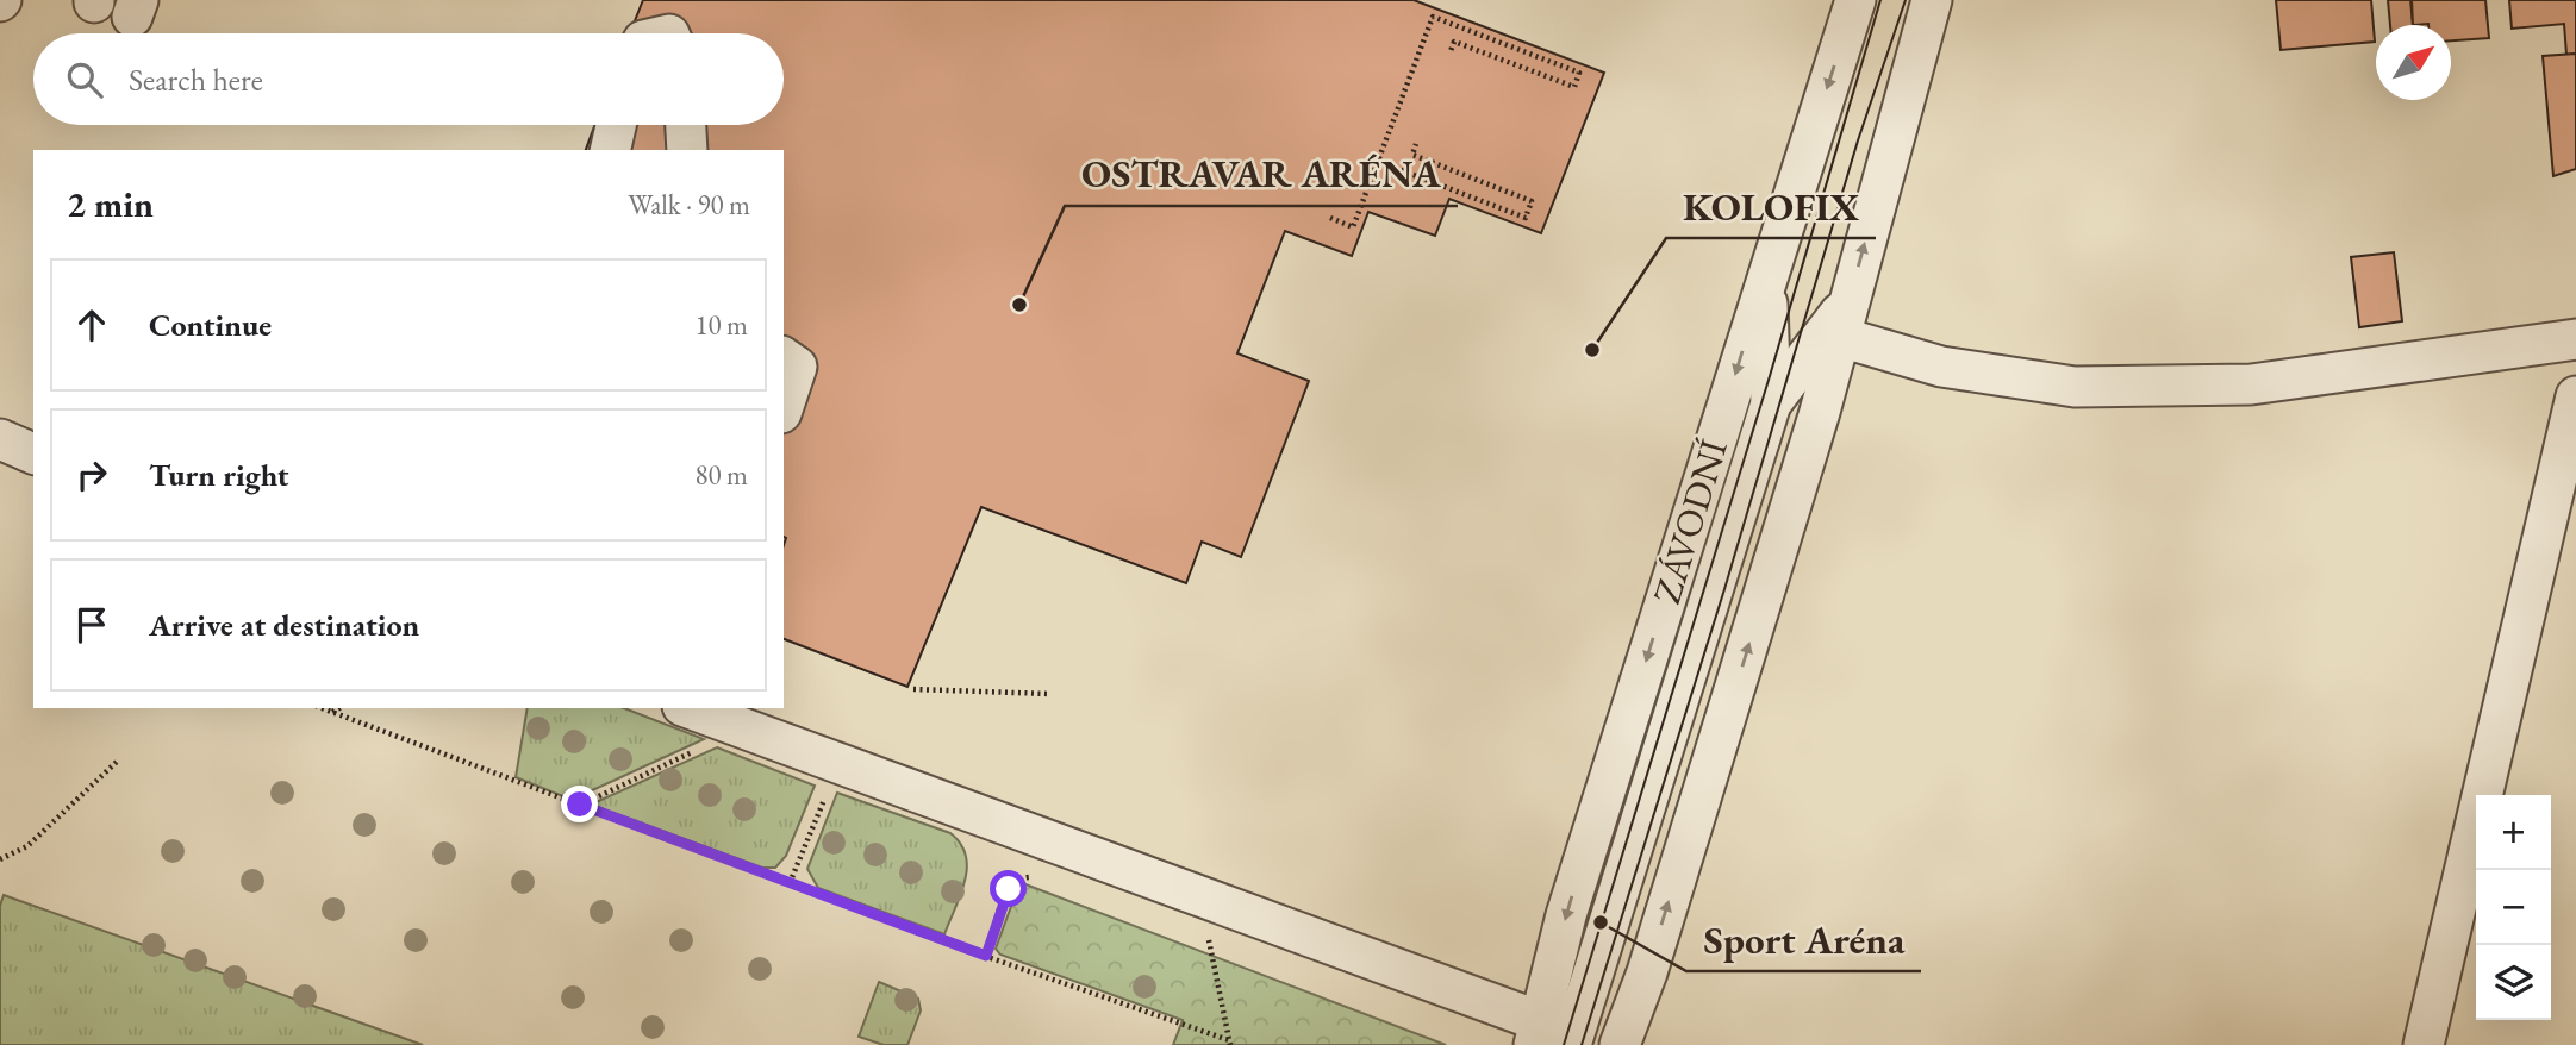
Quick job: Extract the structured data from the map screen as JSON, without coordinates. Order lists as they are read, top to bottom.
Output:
{
  "streets": {
    "street": ["ZÁVODNÍ"]
  },
  "places": ["OSTRAVAR ARÉNA", "KOLOFIX", "Sport Aréna"],
  "north": "top right",
  "page": {
    "search": "Search here",
    "heading": ["2 min", "Walk · 90 m"],
    "list": [
      ["Continue", "10 m"],
      ["Turn right", "80 m"],
      "Arrive at destination"
    ],
    "map_buttons": ["+", "−"]
  }
}
